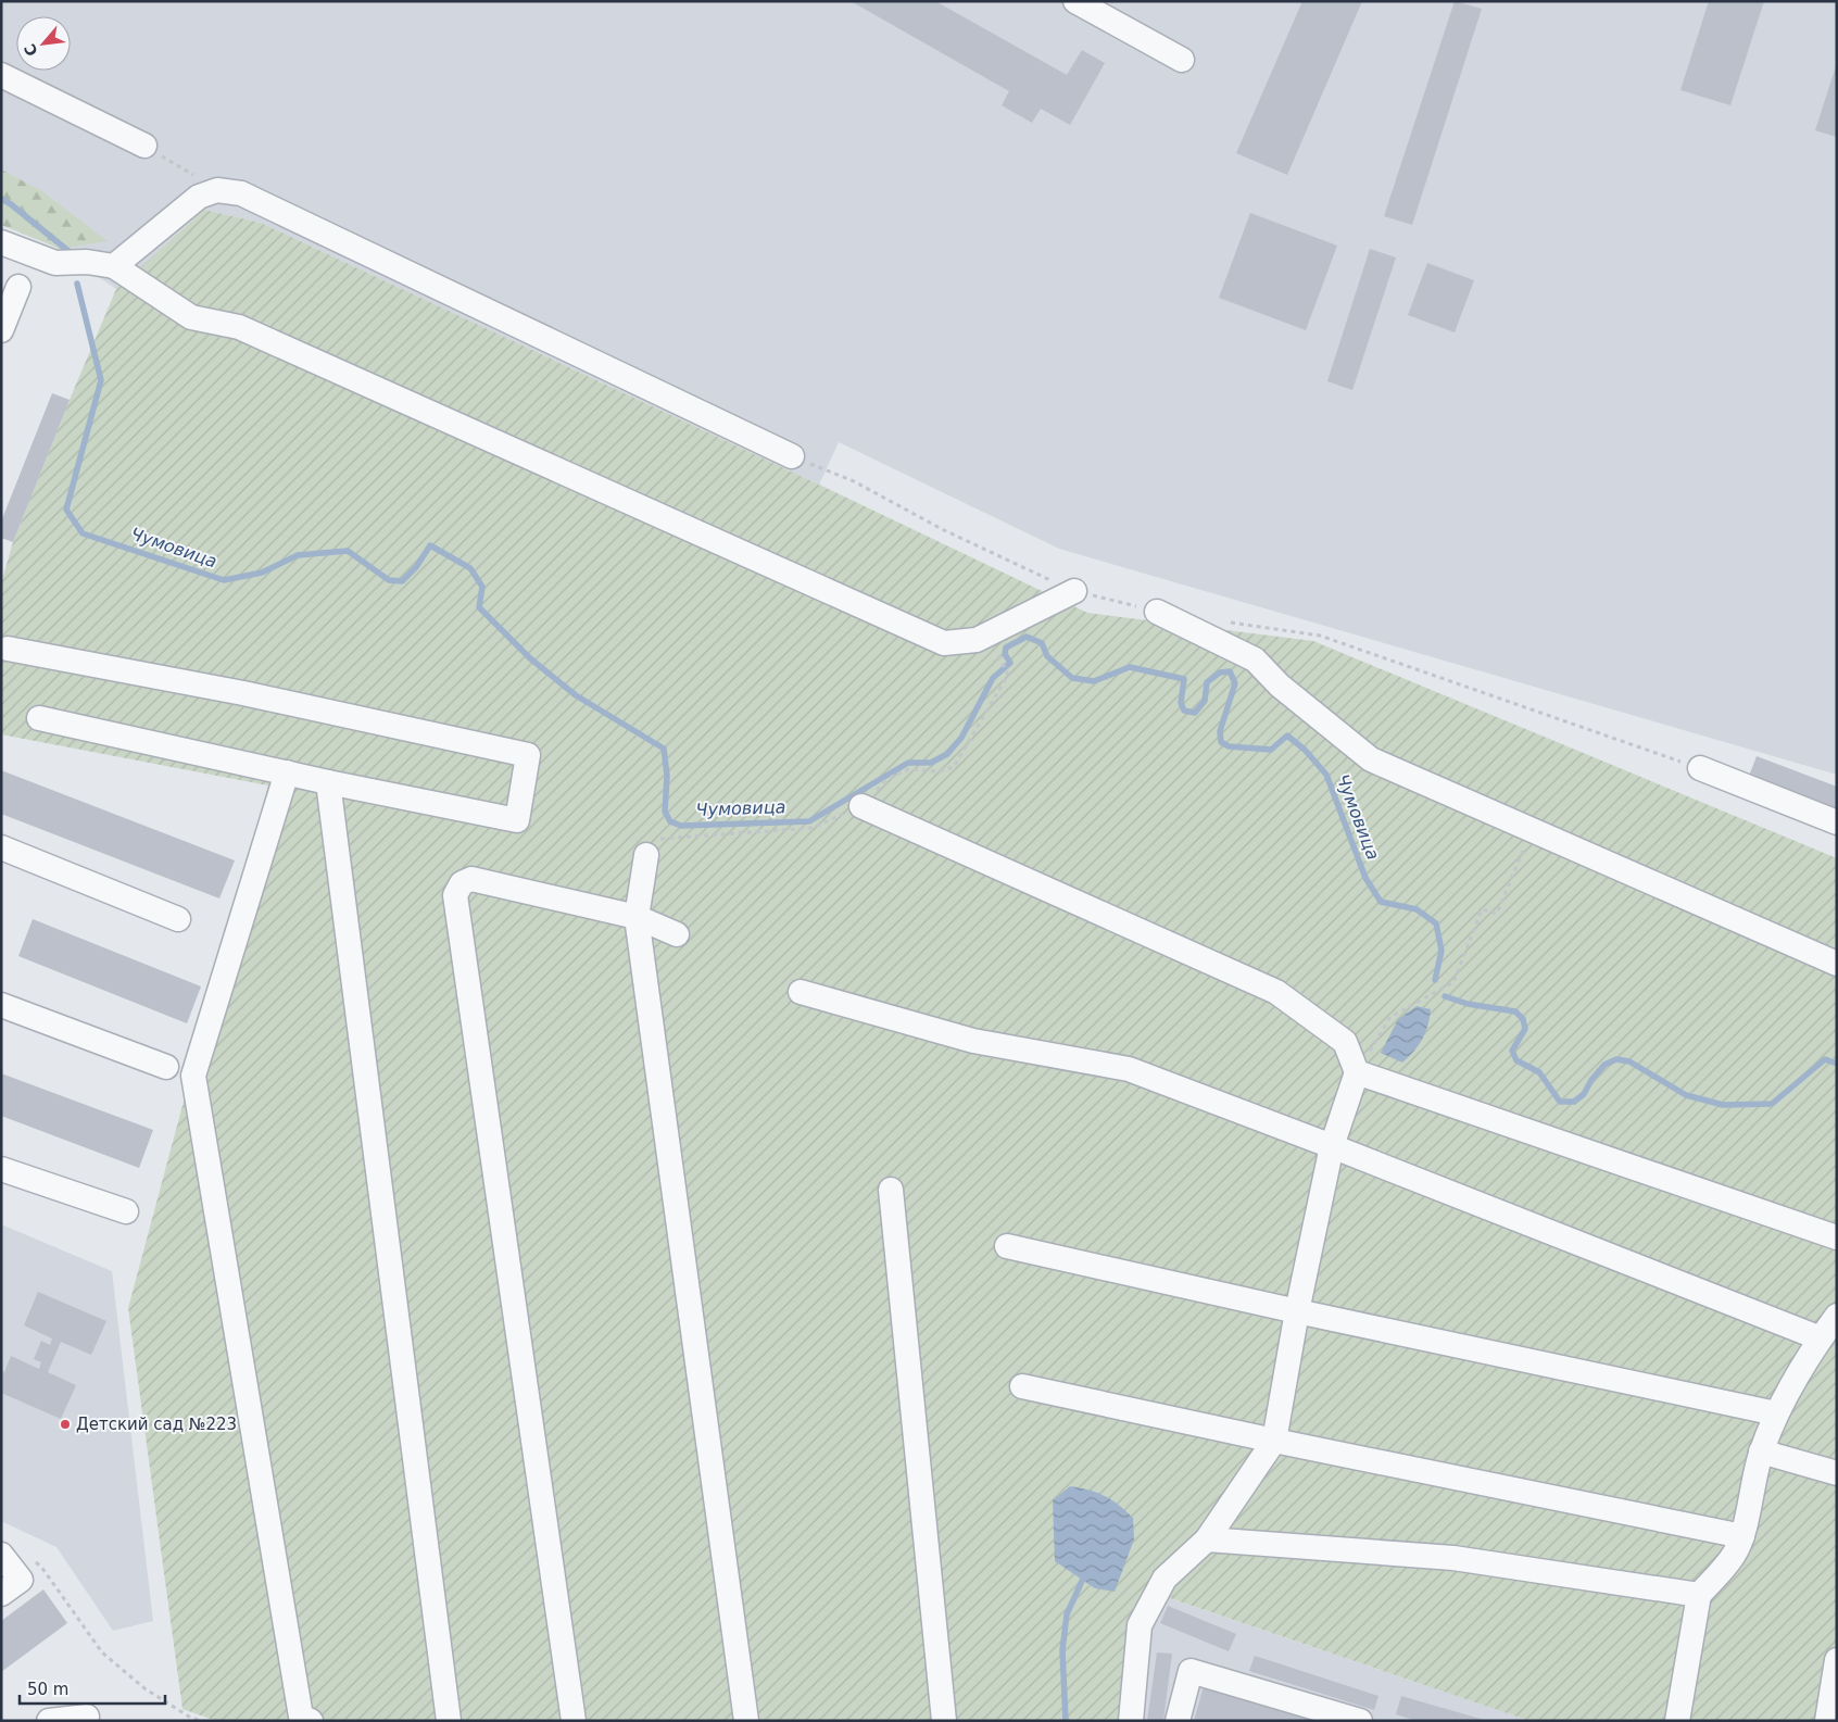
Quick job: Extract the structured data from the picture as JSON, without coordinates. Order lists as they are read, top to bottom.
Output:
{
  "water": ["Чумовица"],
  "places": ["Детский сад №223"],
  "scale_bar": "50 m",
  "north": "bottom left"
}
